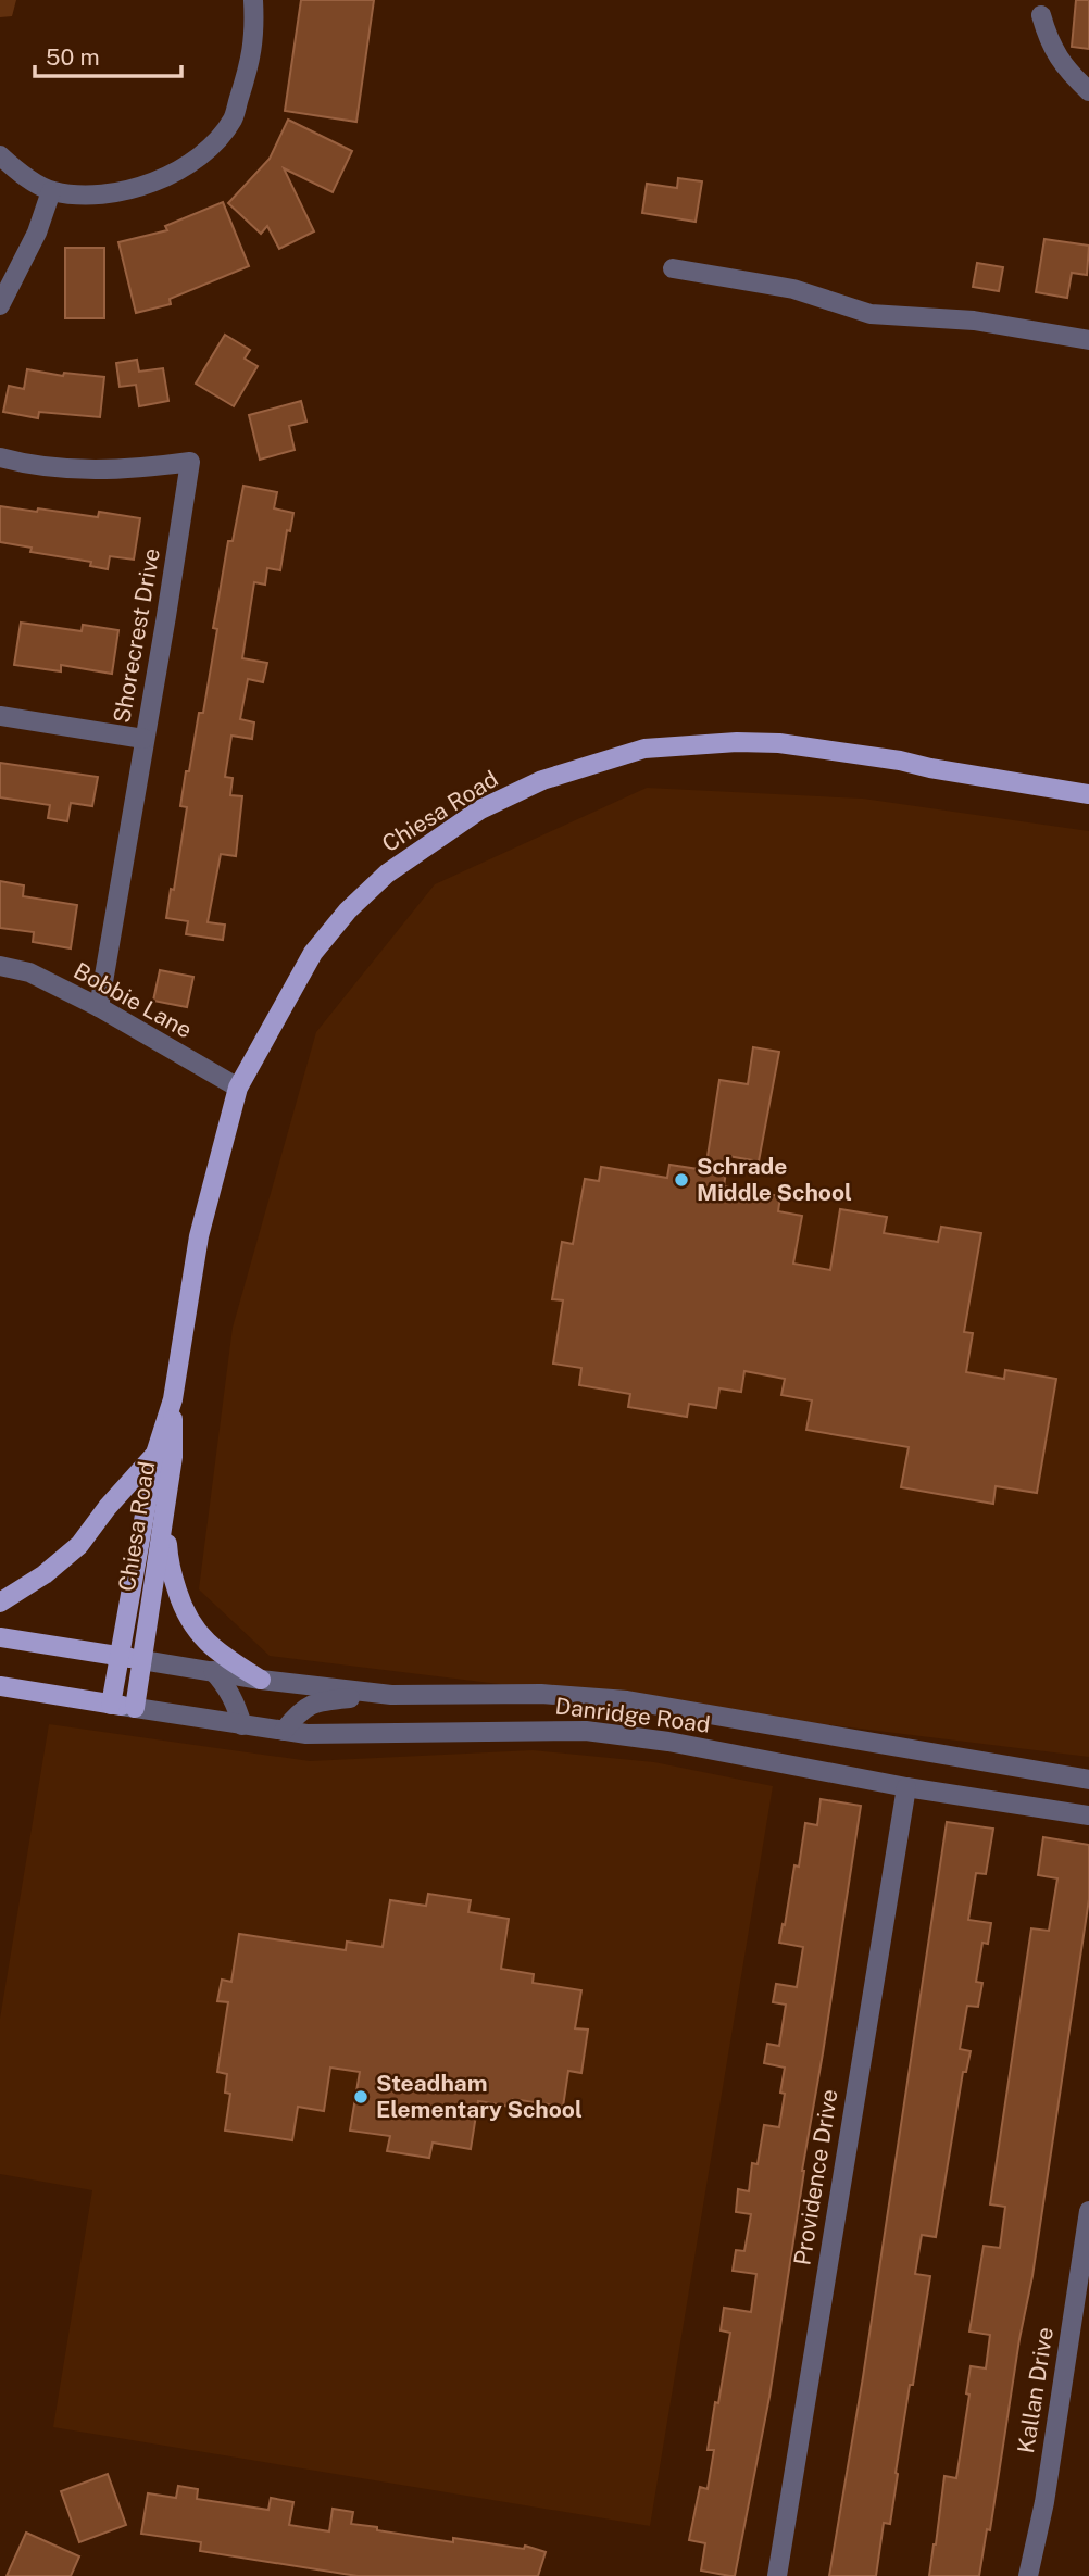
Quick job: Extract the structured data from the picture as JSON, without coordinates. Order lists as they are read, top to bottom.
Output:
{
  "streets": {
    "main road": ["Chiesa Road"],
    "street": [
      "Shorecrest Drive",
      "Bobbie Lane",
      "Danridge Road",
      "Providence Drive",
      "Kallan Drive"
    ]
  },
  "crossings": [
    ["Shorecrest Drive", "Bobbie Lane"],
    ["Chiesa Road", "Bobbie Lane"],
    ["Chiesa Road", "Danridge Road"],
    ["Danridge Road", "Providence Drive"]
  ],
  "places": ["Schrade Middle School", "Steadham Elementary School"],
  "scale_bar": "50 m"
}
